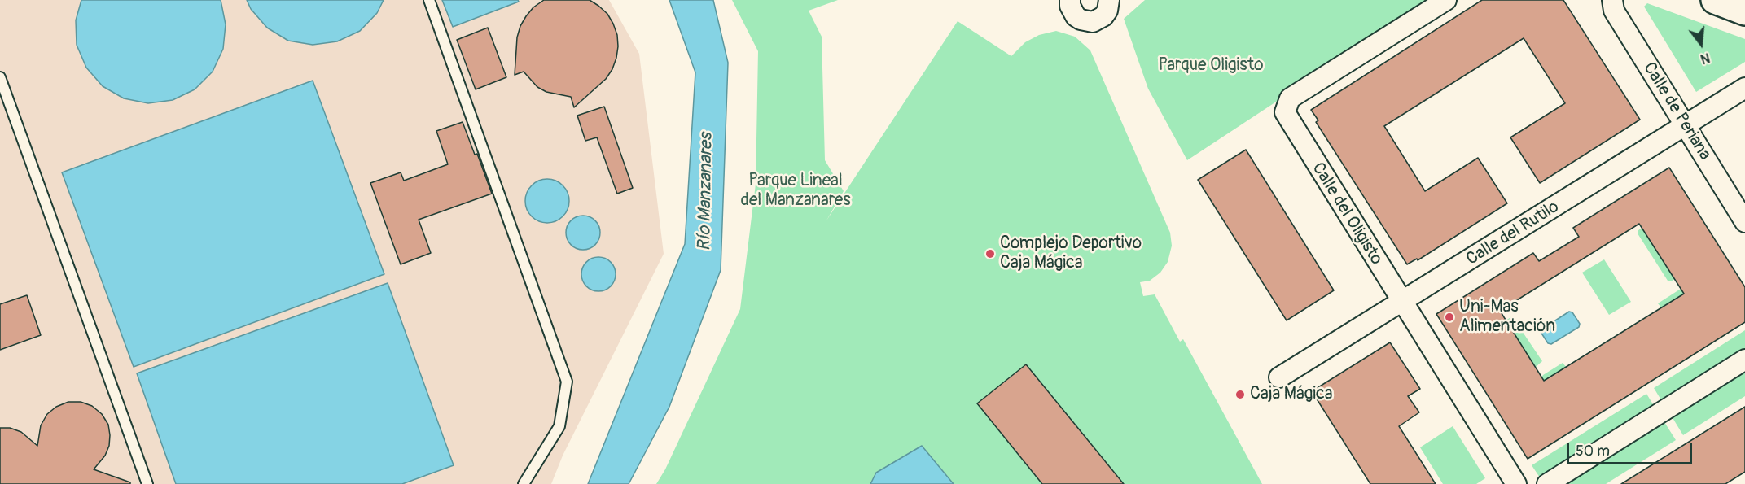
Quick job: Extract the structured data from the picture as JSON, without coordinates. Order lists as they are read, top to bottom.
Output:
{
  "streets": {
    "street": ["Calle de Periana", "Calle del Oligisto", "Calle del Rutilo"]
  },
  "crossings": [
    ["Calle de Periana", "Calle del Rutilo"],
    ["Calle del Oligisto", "Calle del Rutilo"]
  ],
  "water": ["Río Manzanares"],
  "parks": ["Parque Oligisto", "Parque Lineal del Manzanares"],
  "places": ["Complejo Deportivo Caja Mágica", "Uni-Mas Alimentación", "Caja Mágica"],
  "scale_bar": "50 m",
  "north": "bottom"
}
